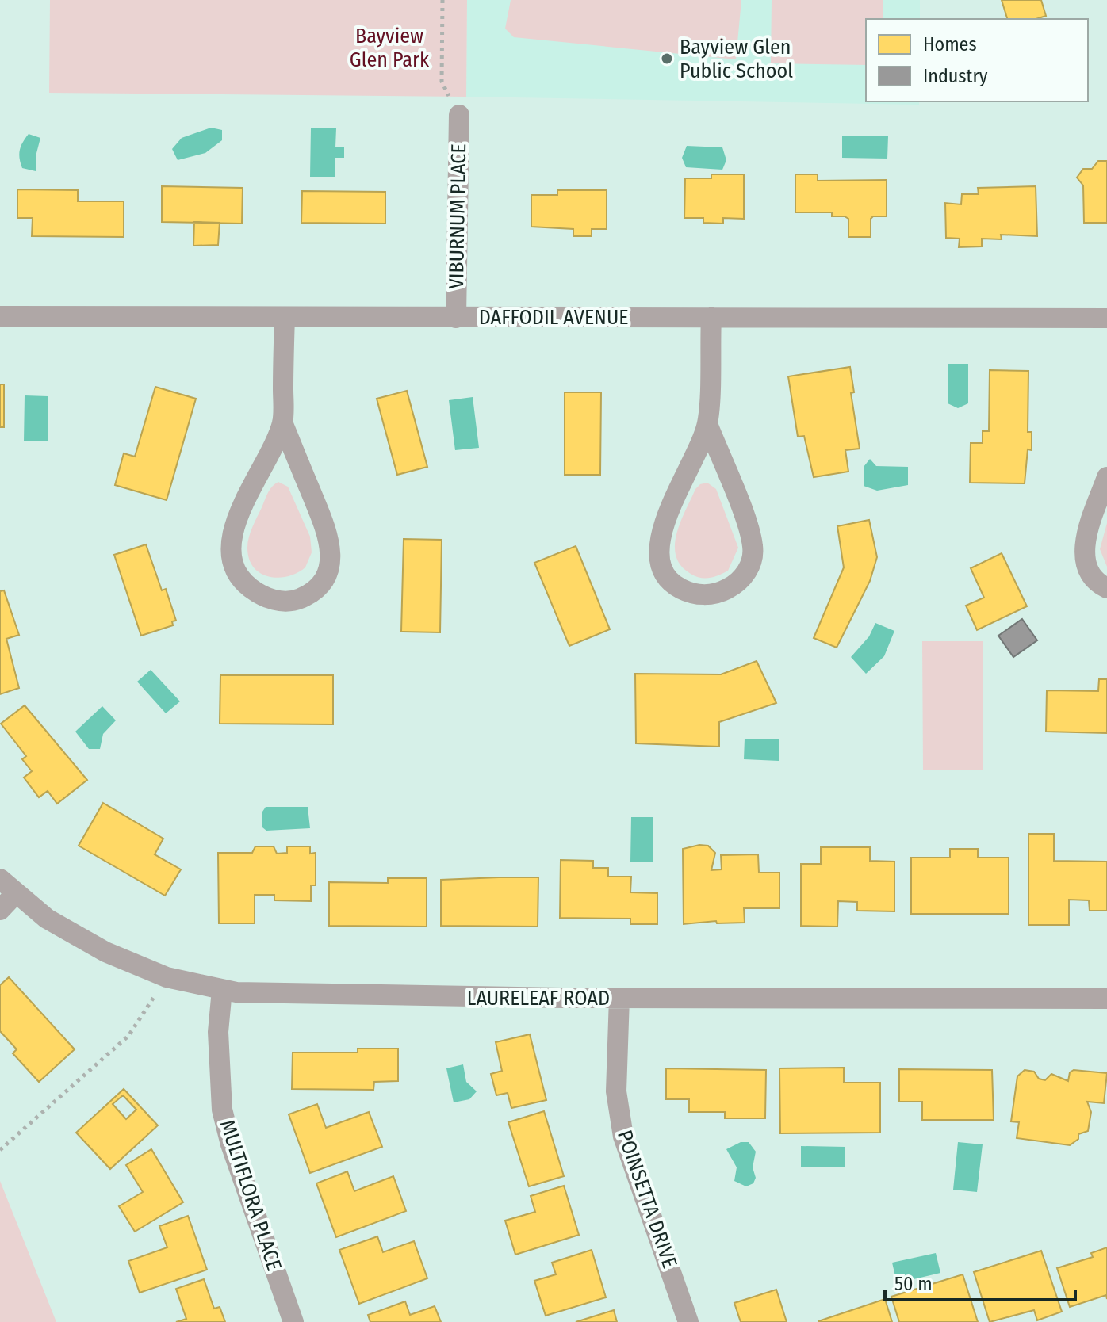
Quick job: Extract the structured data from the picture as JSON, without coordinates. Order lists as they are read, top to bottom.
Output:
{
  "streets": {
    "street": [
      "VIBURNUM PLACE",
      "DAFFODIL AVENUE",
      "LAURELEAF ROAD",
      "MULTIFLORA PLACE",
      "POINSETTA DRIVE"
    ]
  },
  "crossings": [
    ["VIBURNUM PLACE", "DAFFODIL AVENUE"],
    ["LAURELEAF ROAD", "MULTIFLORA PLACE"],
    ["LAURELEAF ROAD", "POINSETTA DRIVE"]
  ],
  "parks": ["Bayview Glen Park"],
  "places": ["Bayview Glen Public School"],
  "legend": ["Homes", "Industry"],
  "scale_bar": "50 m"
}
